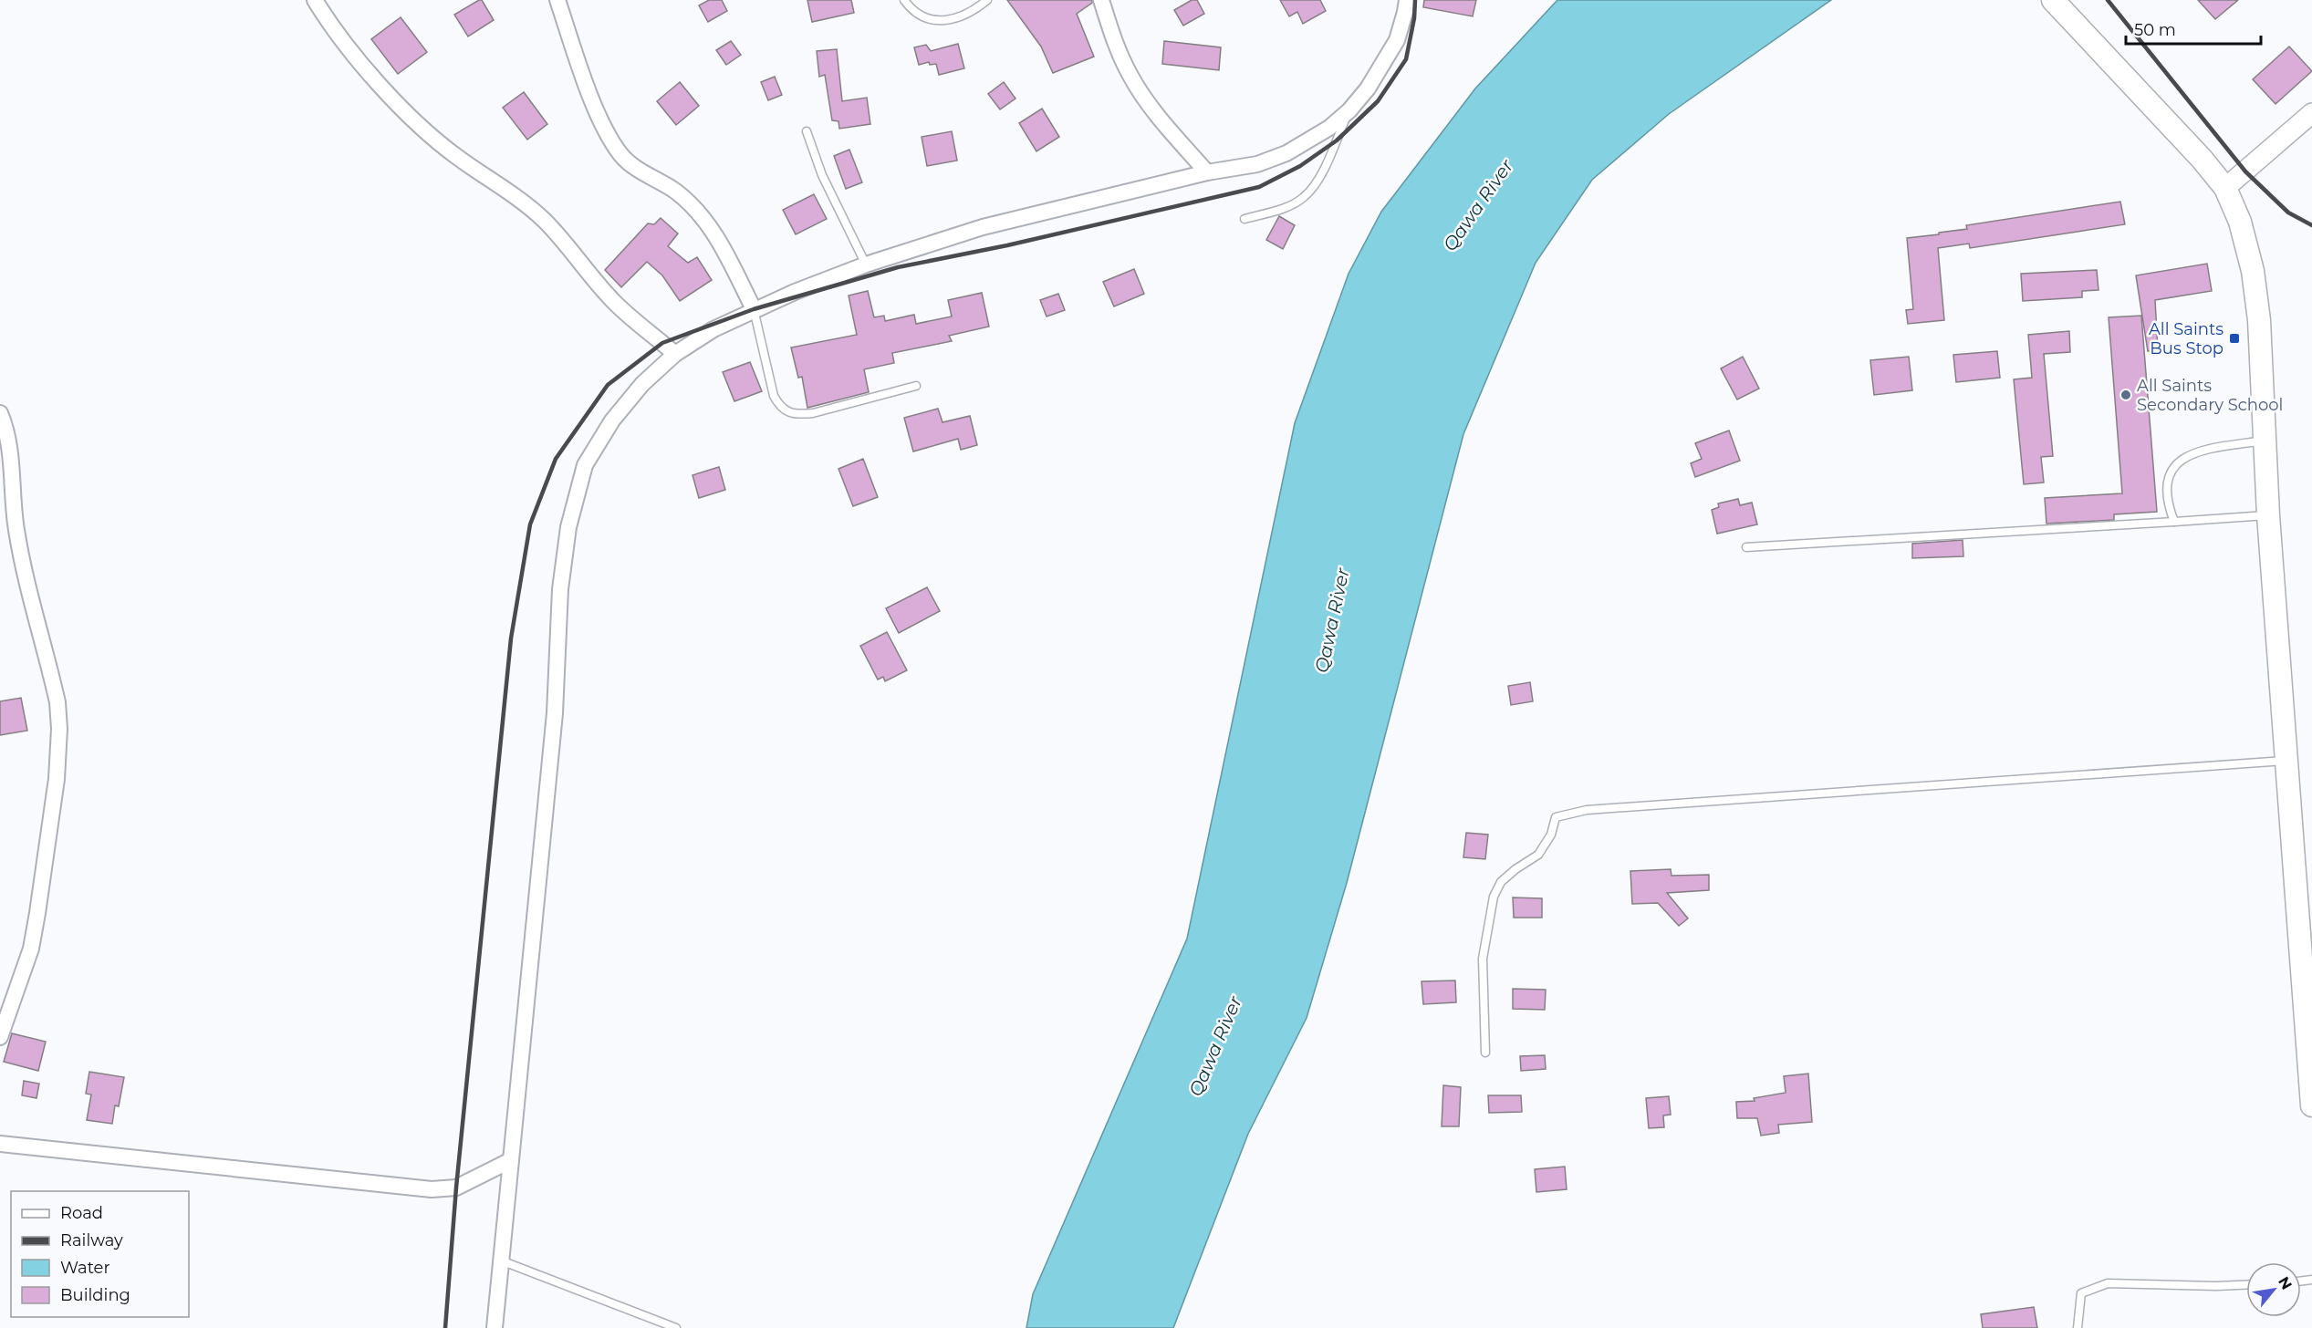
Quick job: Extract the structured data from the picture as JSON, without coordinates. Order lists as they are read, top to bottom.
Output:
{
  "water": ["Qawa River"],
  "places": {
    "transit": ["All Saints Bus Stop"],
    "other": ["All Saints Secondary School"]
  },
  "legend": [
    "Road",
    "Railway",
    "Water",
    "Building"
  ],
  "scale_bar": "50 m",
  "north": "top right"
}
